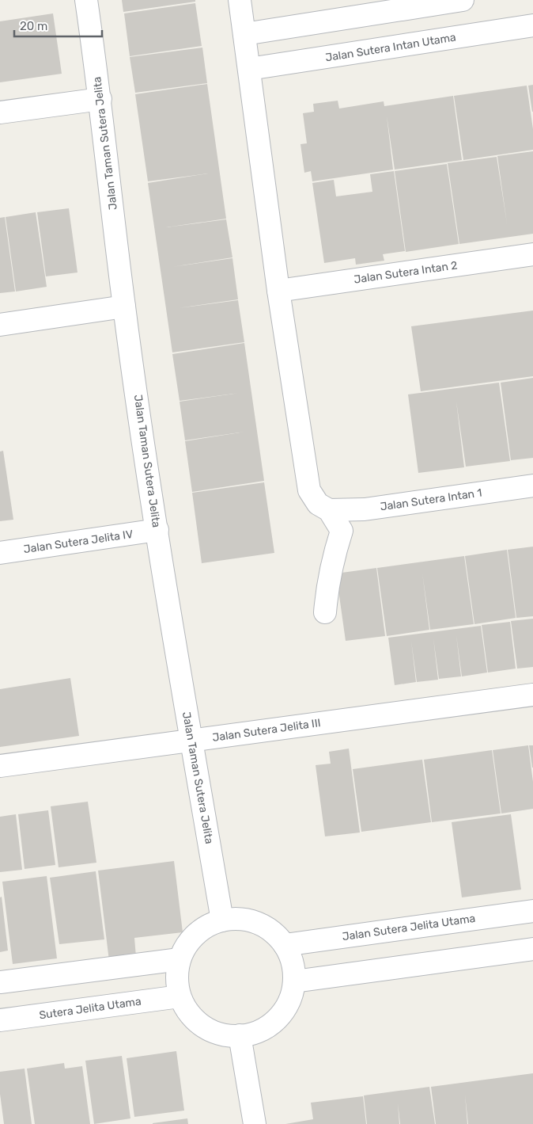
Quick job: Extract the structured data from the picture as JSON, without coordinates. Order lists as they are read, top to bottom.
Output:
{
  "streets": {
    "street": [
      "Jalan Sutera Intan Utama",
      "Jalan Taman Sutera Jelita",
      "Jalan Sutera Intan 2",
      "Jalan Sutera Intan 1",
      "Jalan Sutera Jelita IV",
      "Jalan Sutera Jelita III",
      "Jalan Sutera Jelita Utama",
      "Sutera Jelita Utama"
    ]
  },
  "crossings": [
    ["Jalan Taman Sutera Jelita", "Jalan Sutera Jelita IV"],
    ["Jalan Taman Sutera Jelita", "Jalan Sutera Jelita III"],
    ["Jalan Taman Sutera Jelita", "Jalan Sutera Jelita Utama"],
    ["Jalan Taman Sutera Jelita", "Sutera Jelita Utama"],
    ["Jalan Sutera Jelita Utama", "Sutera Jelita Utama"]
  ],
  "scale_bar": "20 m"
}
